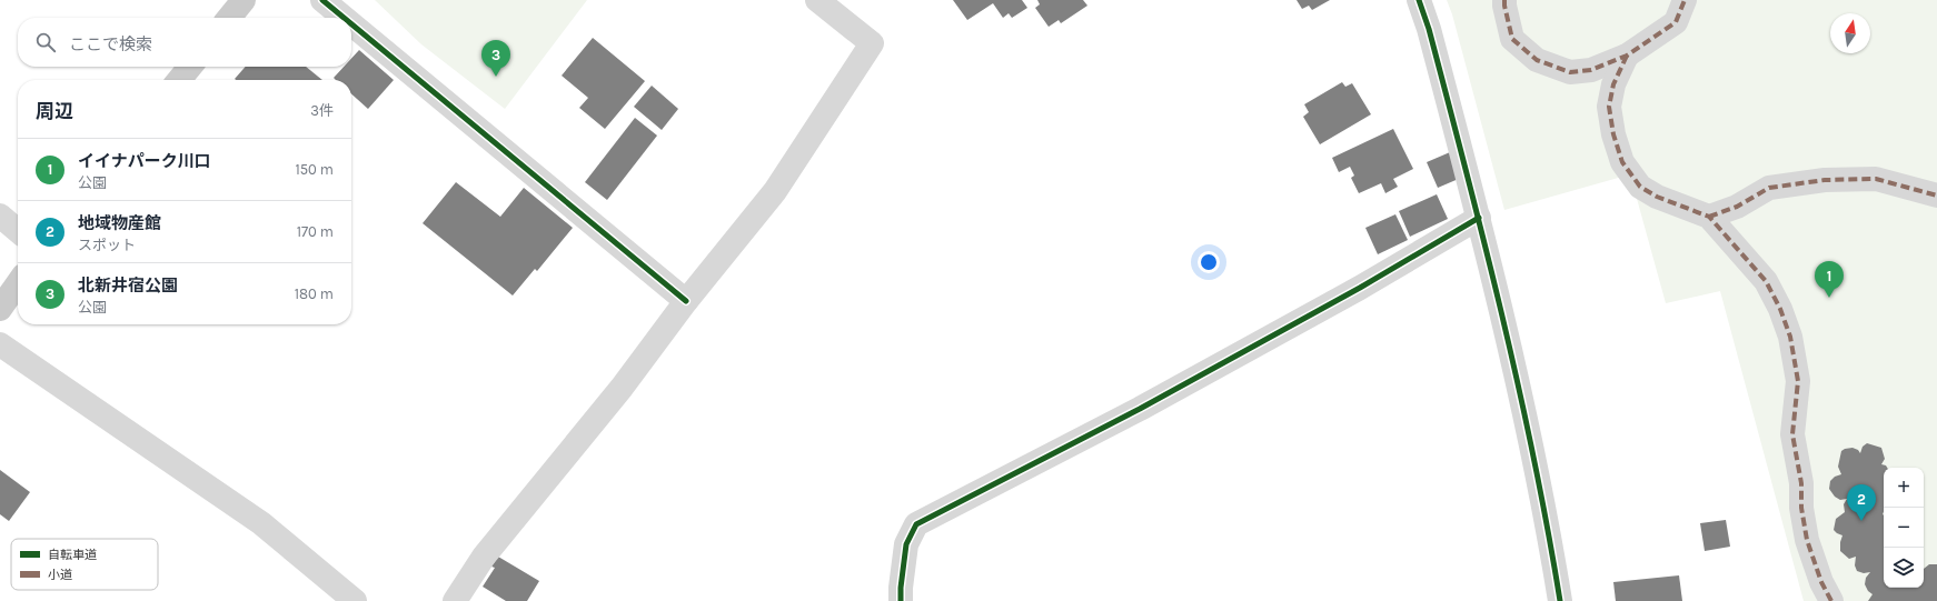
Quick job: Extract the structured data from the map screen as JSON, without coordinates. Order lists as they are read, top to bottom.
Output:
{
  "legend": ["自転車道", "小道"],
  "north": "top",
  "page": {
    "search": "ここで検索",
    "pins": ["3", "1", "2"],
    "heading": ["周辺", "3件"],
    "list": [
      {
        "mark": "1",
        "name": "イイナパーク川口",
        "note": "公園",
        "value": "150 m"
      },
      {
        "mark": "2",
        "name": "地域物産館",
        "note": "スポット",
        "value": "170 m"
      },
      {
        "mark": "3",
        "name": "北新井宿公園",
        "note": "公園",
        "value": "180 m"
      }
    ],
    "map_buttons": ["+", "−"]
  }
}
